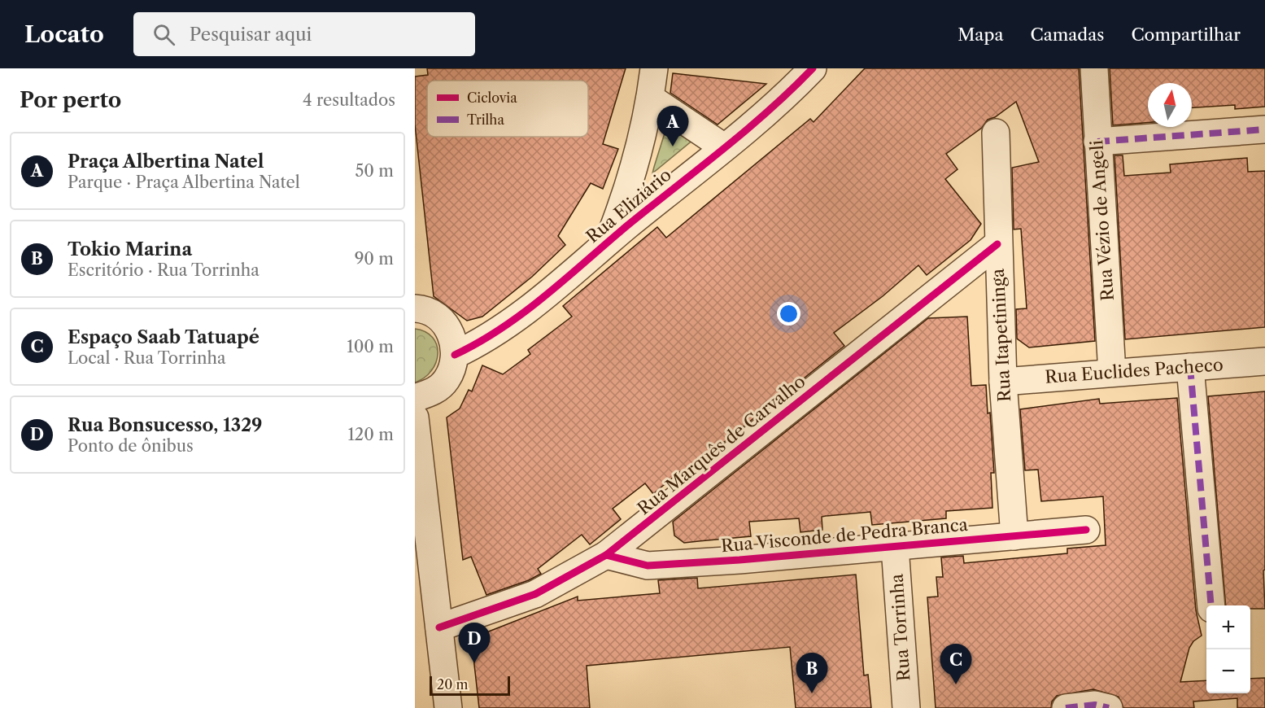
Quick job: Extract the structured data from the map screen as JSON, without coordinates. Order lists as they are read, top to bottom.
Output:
{
  "streets": {
    "street": [
      "Rua Eliziário",
      "Rua Vézio de Angeli",
      "Rua Itapetininga",
      "Rua Euclides Pacheco",
      "Rua Marquês de Carvalho",
      "Rua Visconde de Pedra Branca",
      "Rua Torrinha"
    ]
  },
  "crossings": [
    ["Rua Vézio de Angeli", "Rua Euclides Pacheco"],
    ["Rua Itapetininga", "Rua Euclides Pacheco"],
    ["Rua Itapetininga", "Rua Marquês de Carvalho"],
    ["Rua Itapetininga", "Rua Visconde de Pedra Branca"],
    ["Rua Marquês de Carvalho", "Rua Visconde de Pedra Branca"],
    ["Rua Visconde de Pedra Branca", "Rua Torrinha"]
  ],
  "legend": ["Ciclovia", "Trilha"],
  "scale_bar": "20 m",
  "north": "top",
  "page": {
    "header": "Locato",
    "search": "Pesquisar aqui",
    "nav": ["Mapa", "Camadas", "Compartilhar"],
    "heading": ["Por perto", "4 resultados"],
    "pins": [
      "A",
      "D",
      "C",
      "B"
    ],
    "list": [
      {
        "mark": "A",
        "name": "Praça Albertina Natel",
        "note": "Parque · Praça Albertina Natel",
        "value": "50 m"
      },
      {
        "mark": "B",
        "name": "Tokio Marina",
        "note": "Escritório · Rua Torrinha",
        "value": "90 m"
      },
      {
        "mark": "C",
        "name": "Espaço Saab Tatuapé",
        "note": "Local · Rua Torrinha",
        "value": "100 m"
      },
      {
        "mark": "D",
        "name": "Rua Bonsucesso, 1329",
        "note": "Ponto de ônibus",
        "value": "120 m"
      }
    ],
    "map_buttons": ["+", "−"],
    "scale": "20 m"
  }
}
